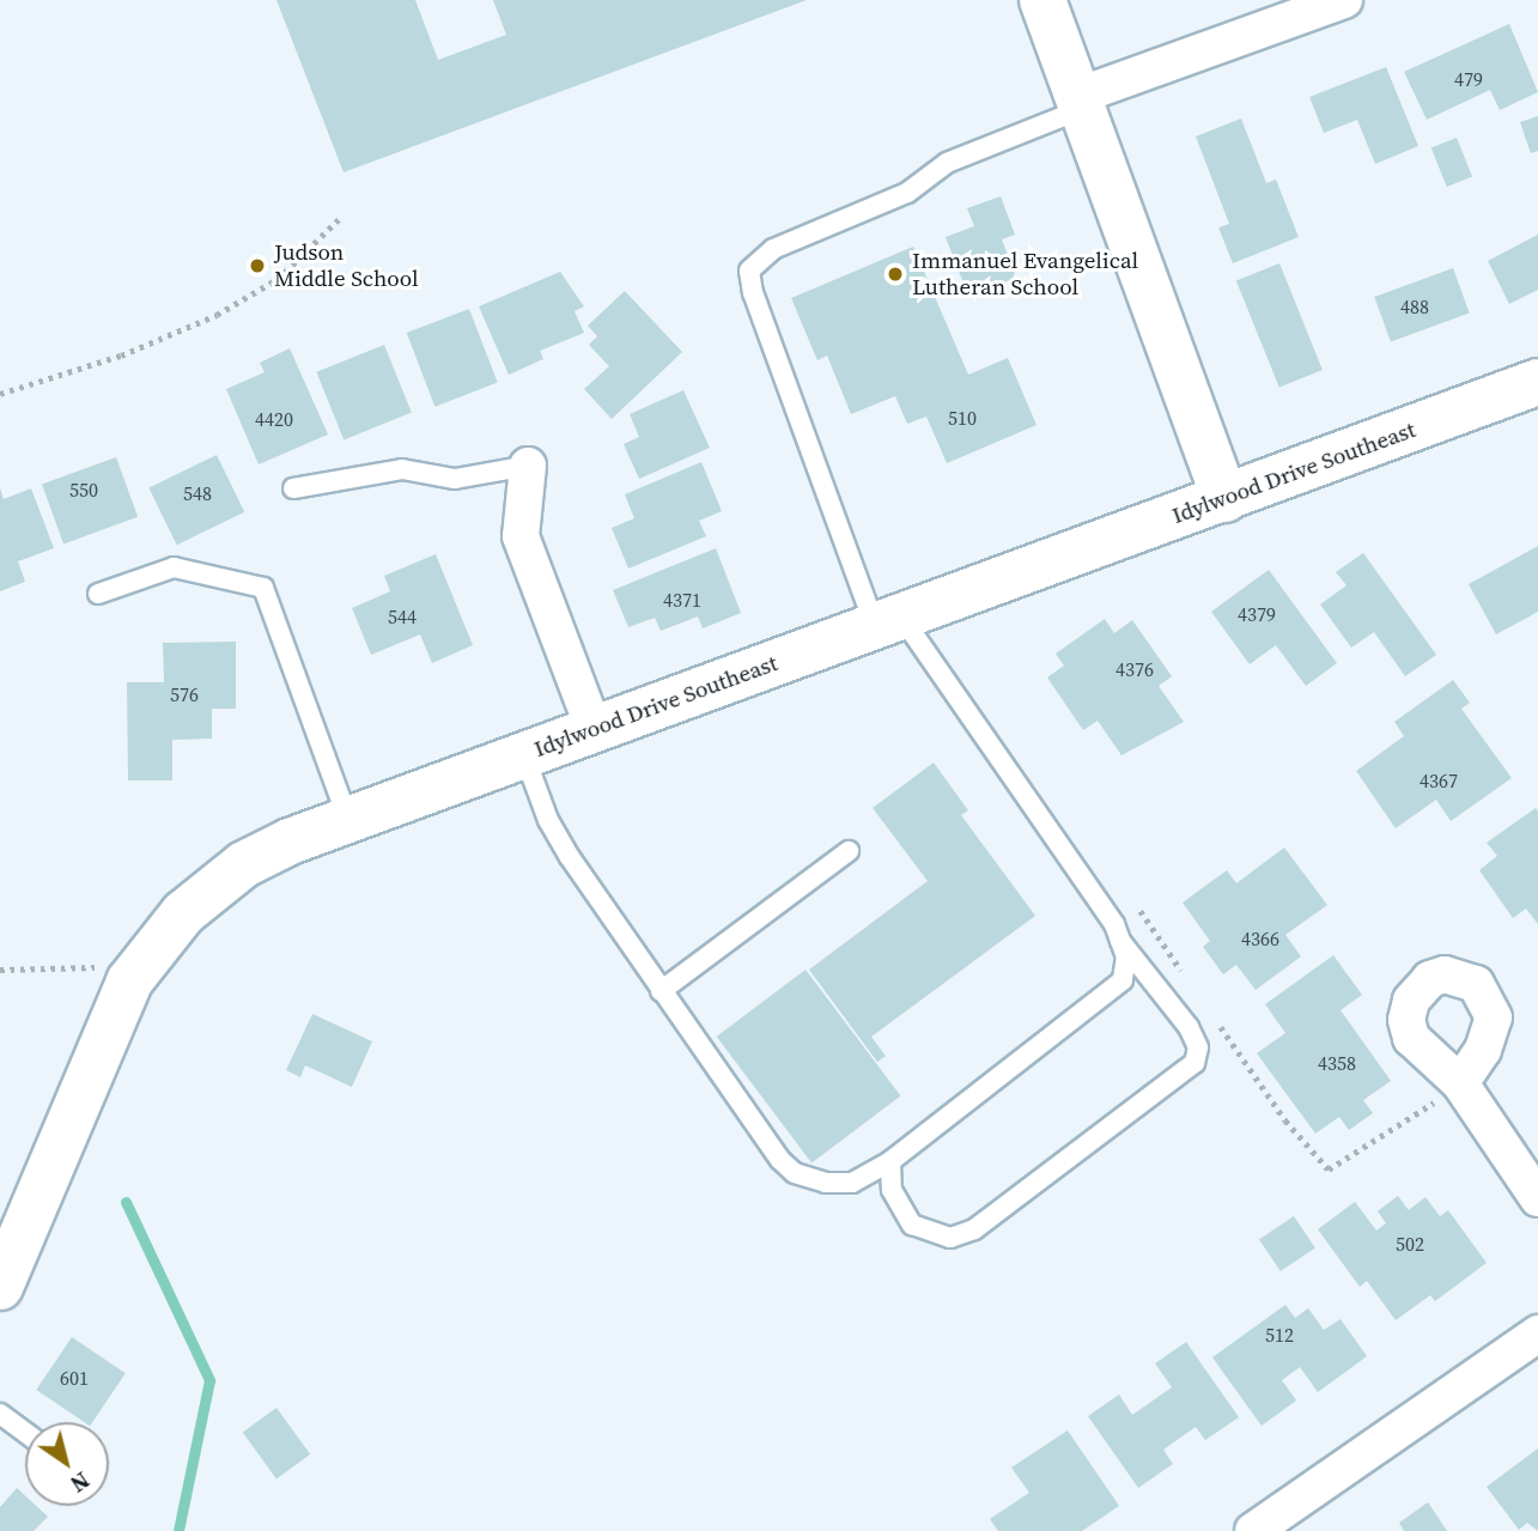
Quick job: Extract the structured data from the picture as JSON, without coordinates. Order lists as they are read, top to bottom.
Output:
{
  "streets": {
    "street": ["Idylwood Drive Southeast"]
  },
  "places": ["Judson Middle School", "Immanuel Evangelical Lutheran School"],
  "house_numbers": [
    "479",
    "488",
    "510",
    "4420",
    "550",
    "548",
    "4371",
    "4379",
    "544",
    "4376",
    "576",
    "4367",
    "4366",
    "4358",
    "502",
    "512",
    "601"
  ],
  "north": "bottom right"
}
